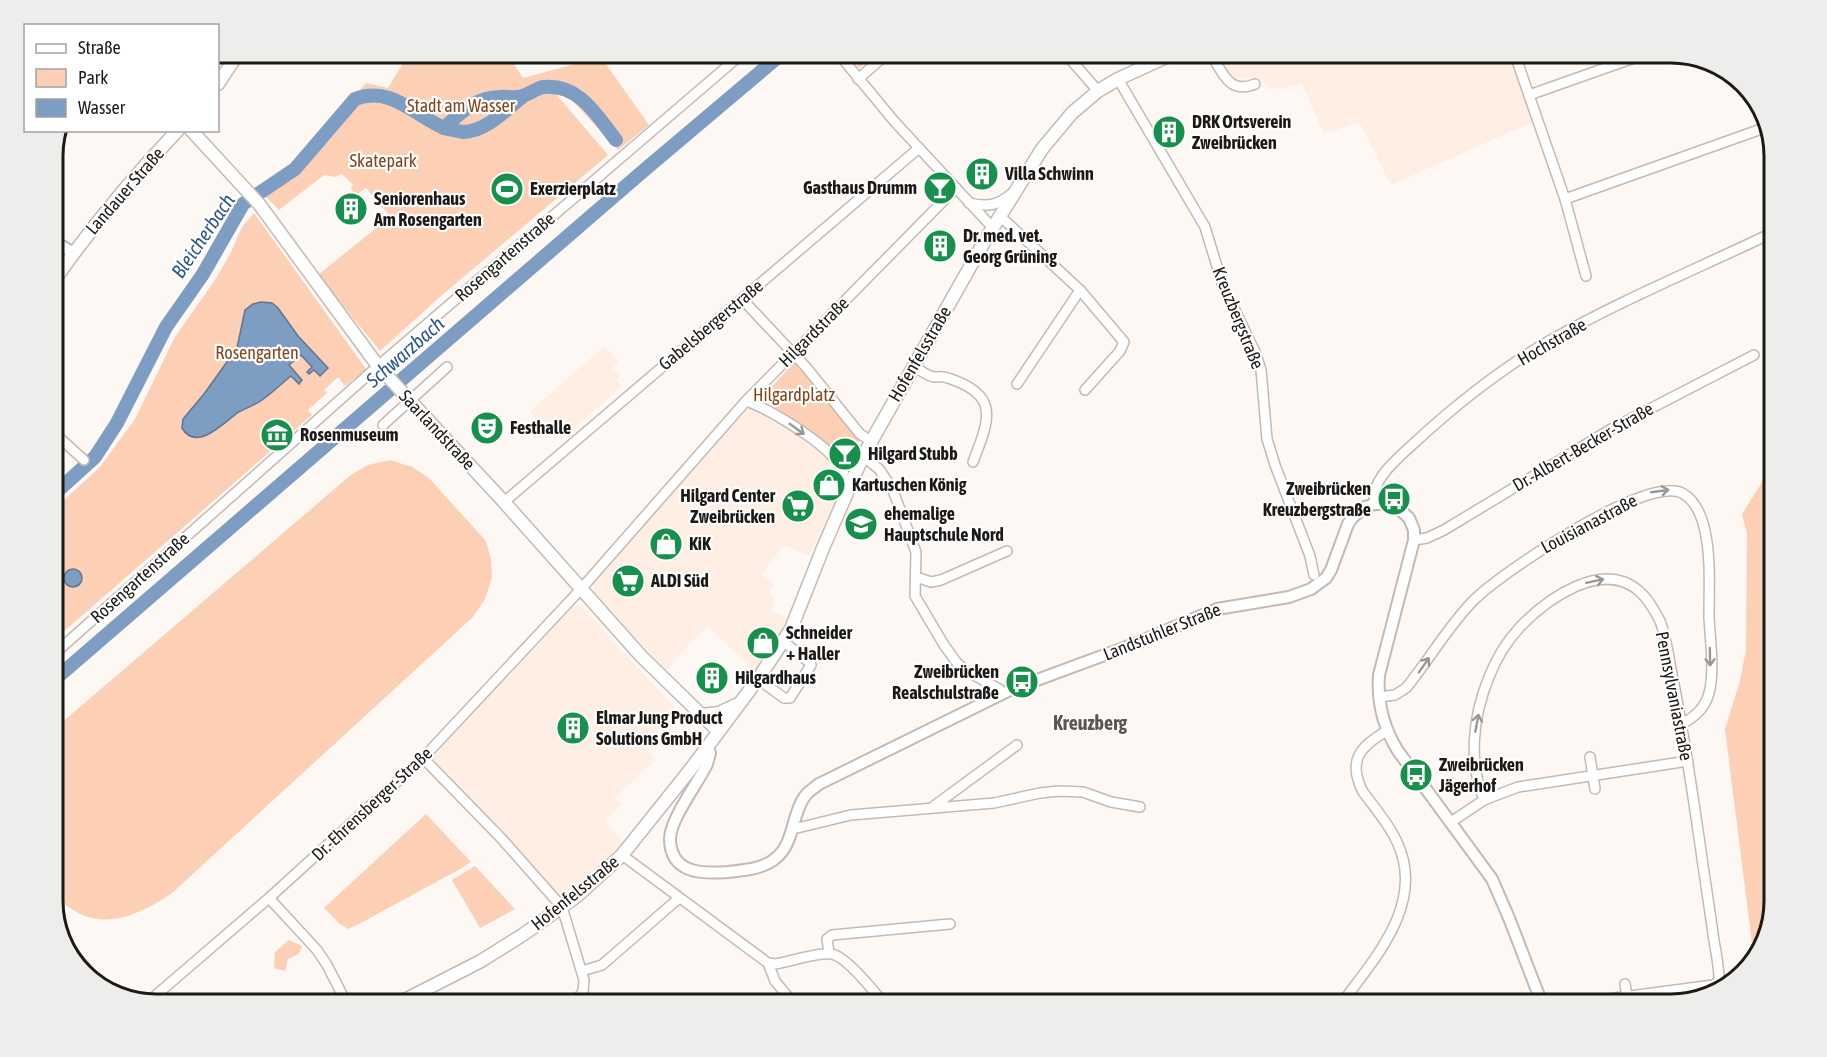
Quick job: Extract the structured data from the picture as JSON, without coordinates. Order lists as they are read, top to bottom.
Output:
{
  "streets": {
    "main road": ["Landauer Straße", "Hofenfelsstraße", "Saarlandstraße"],
    "street": [
      "Rosengartenstraße",
      "Kreuzbergstraße",
      "Gabelsbergerstraße",
      "Hilgardstraße",
      "Hochstraße",
      "Dr.-Albert-Becker-Straße",
      "Louisianastraße",
      "Landstuhler Straße",
      "Pennsylvaniastraße",
      "Dr.-Ehrensberger-Straße"
    ]
  },
  "crossings": [
    ["Rosengartenstraße", "Saarlandstraße"],
    ["Kreuzbergstraße", "Hofenfelsstraße"],
    ["Gabelsbergerstraße", "Saarlandstraße"],
    ["Hilgardstraße", "Saarlandstraße"],
    ["Hilgardstraße", "Dr.-Ehrensberger-Straße"],
    ["Hochstraße", "Landstuhler Straße"],
    ["Hofenfelsstraße", "Saarlandstraße"],
    ["Hofenfelsstraße", "Landstuhler Straße"],
    ["Saarlandstraße", "Dr.-Ehrensberger-Straße"],
    ["Louisianastraße", "Pennsylvaniastraße"]
  ],
  "districts": ["Kreuzberg"],
  "water": ["Bleicherbach", "Schwarzbach"],
  "parks": [
    "Stadt am Wasser",
    "Skatepark",
    "Rosengarten",
    "Hilgardplatz"
  ],
  "places": {
    "building": [
      "DRK Ortsverein Zweibrücken",
      "Villa Schwinn",
      "Seniorenhaus Am Rosengarten",
      "Dr. med. vet. Georg Grüning",
      "Hilgardhaus",
      "Elmar Jung Product Solutions GmbH"
    ],
    "bar": ["Gasthaus Drumm", "Hilgard Stubb"],
    "sports": ["Exerzierplatz"],
    "theatre": ["Festhalle"],
    "museum": ["Rosenmuseum"],
    "shop": ["Kartuschen König", "KiK", "Schneider + Haller"],
    "bus stop": ["Zweibrücken Kreuzbergstraße", "Zweibrücken Realschulstraße", "Zweibrücken Jägerhof"],
    "supermarket": ["Hilgard Center Zweibrücken", "ALDI Süd"],
    "school or university": ["ehemalige Hauptschule Nord"]
  },
  "legend": ["Straße", "Park", "Wasser"]
}
